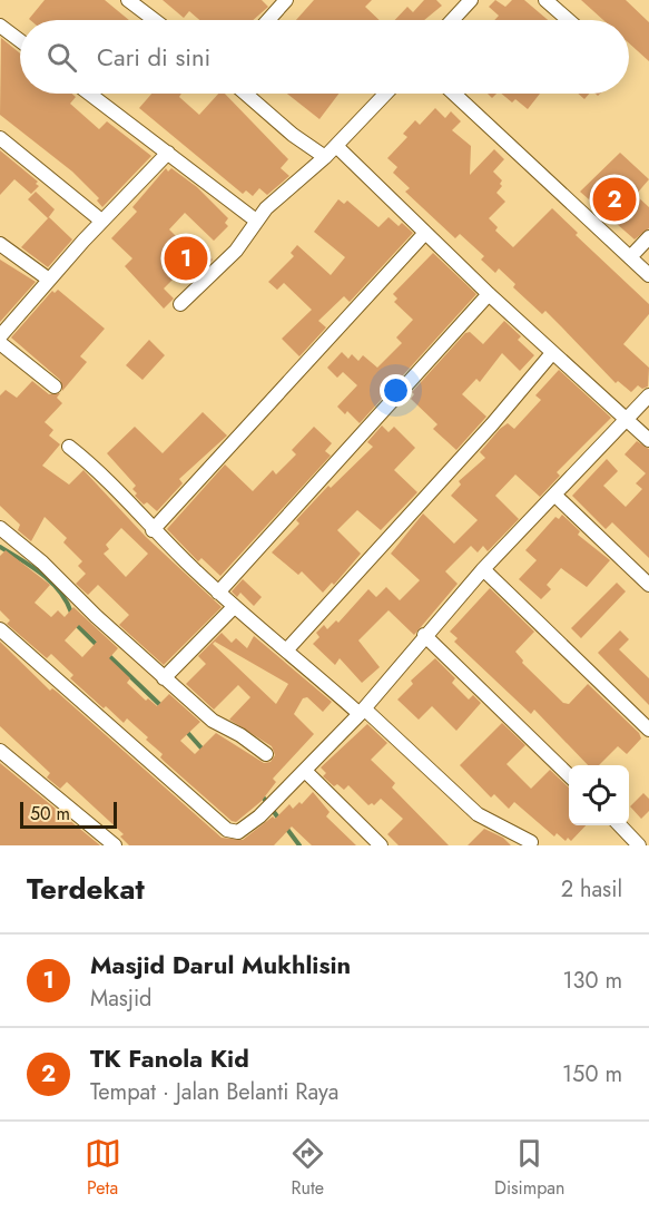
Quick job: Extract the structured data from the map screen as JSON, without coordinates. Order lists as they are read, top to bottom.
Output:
{
  "scale_bar": "50 m",
  "page": {
    "search": "Cari di sini",
    "pins": ["2", "1"],
    "scale": "50 m",
    "heading": ["Terdekat", "2 hasil"],
    "list": [
      {
        "mark": "1",
        "name": "Masjid Darul Mukhlisin",
        "note": "Masjid",
        "value": "130 m"
      },
      {
        "mark": "2",
        "name": "TK Fanola Kid",
        "note": "Tempat · Jalan Belanti Raya",
        "value": "150 m"
      }
    ],
    "nav": ["Peta", "Rute", "Disimpan"]
  }
}
